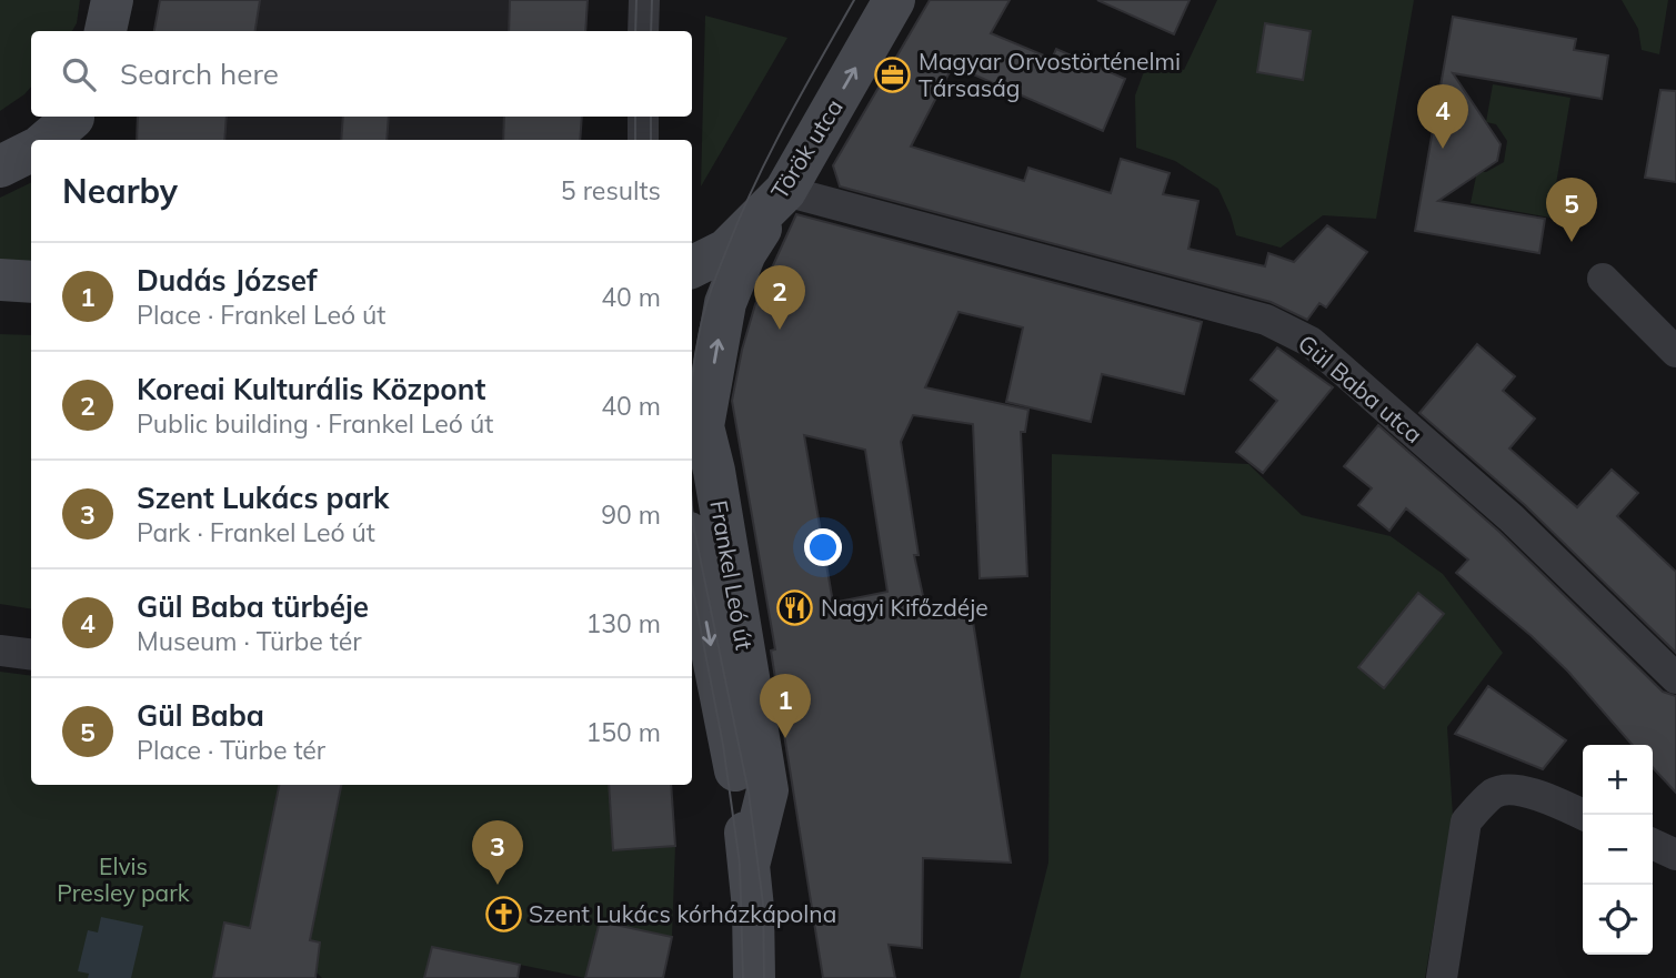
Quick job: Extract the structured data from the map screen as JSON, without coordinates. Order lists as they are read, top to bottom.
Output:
{
  "streets": {
    "street": ["Török utca", "Gül Baba utca", "Frankel Leó út"]
  },
  "crossings": [
    ["Török utca", "Gül Baba utca"],
    ["Török utca", "Frankel Leó út"],
    ["Gül Baba utca", "Frankel Leó út"]
  ],
  "one_way": ["Török utca"],
  "parks": ["Elvis Presley park"],
  "places": {
    "office": ["Magyar Orvostörténelmi Társaság"],
    "restaurant": ["Nagyi Kifőzdéje"],
    "church": ["Szent Lukács kórházkápolna"]
  },
  "page": {
    "search": "Search here",
    "pins": [
      "4",
      "5",
      "2",
      "1",
      "3"
    ],
    "heading": ["Nearby", "5 results"],
    "list": [
      {
        "mark": "1",
        "name": "Dudás József",
        "note": "Place · Frankel Leó út",
        "value": "40 m"
      },
      {
        "mark": "2",
        "name": "Koreai Kulturális Központ",
        "note": "Public building · Frankel Leó út",
        "value": "40 m"
      },
      {
        "mark": "3",
        "name": "Szent Lukács park",
        "note": "Park · Frankel Leó út",
        "value": "90 m"
      },
      {
        "mark": "4",
        "name": "Gül Baba türbéje",
        "note": "Museum · Türbe tér",
        "value": "130 m"
      },
      {
        "mark": "5",
        "name": "Gül Baba",
        "note": "Place · Türbe tér",
        "value": "150 m"
      }
    ],
    "map_buttons": ["+", "−"]
  }
}
